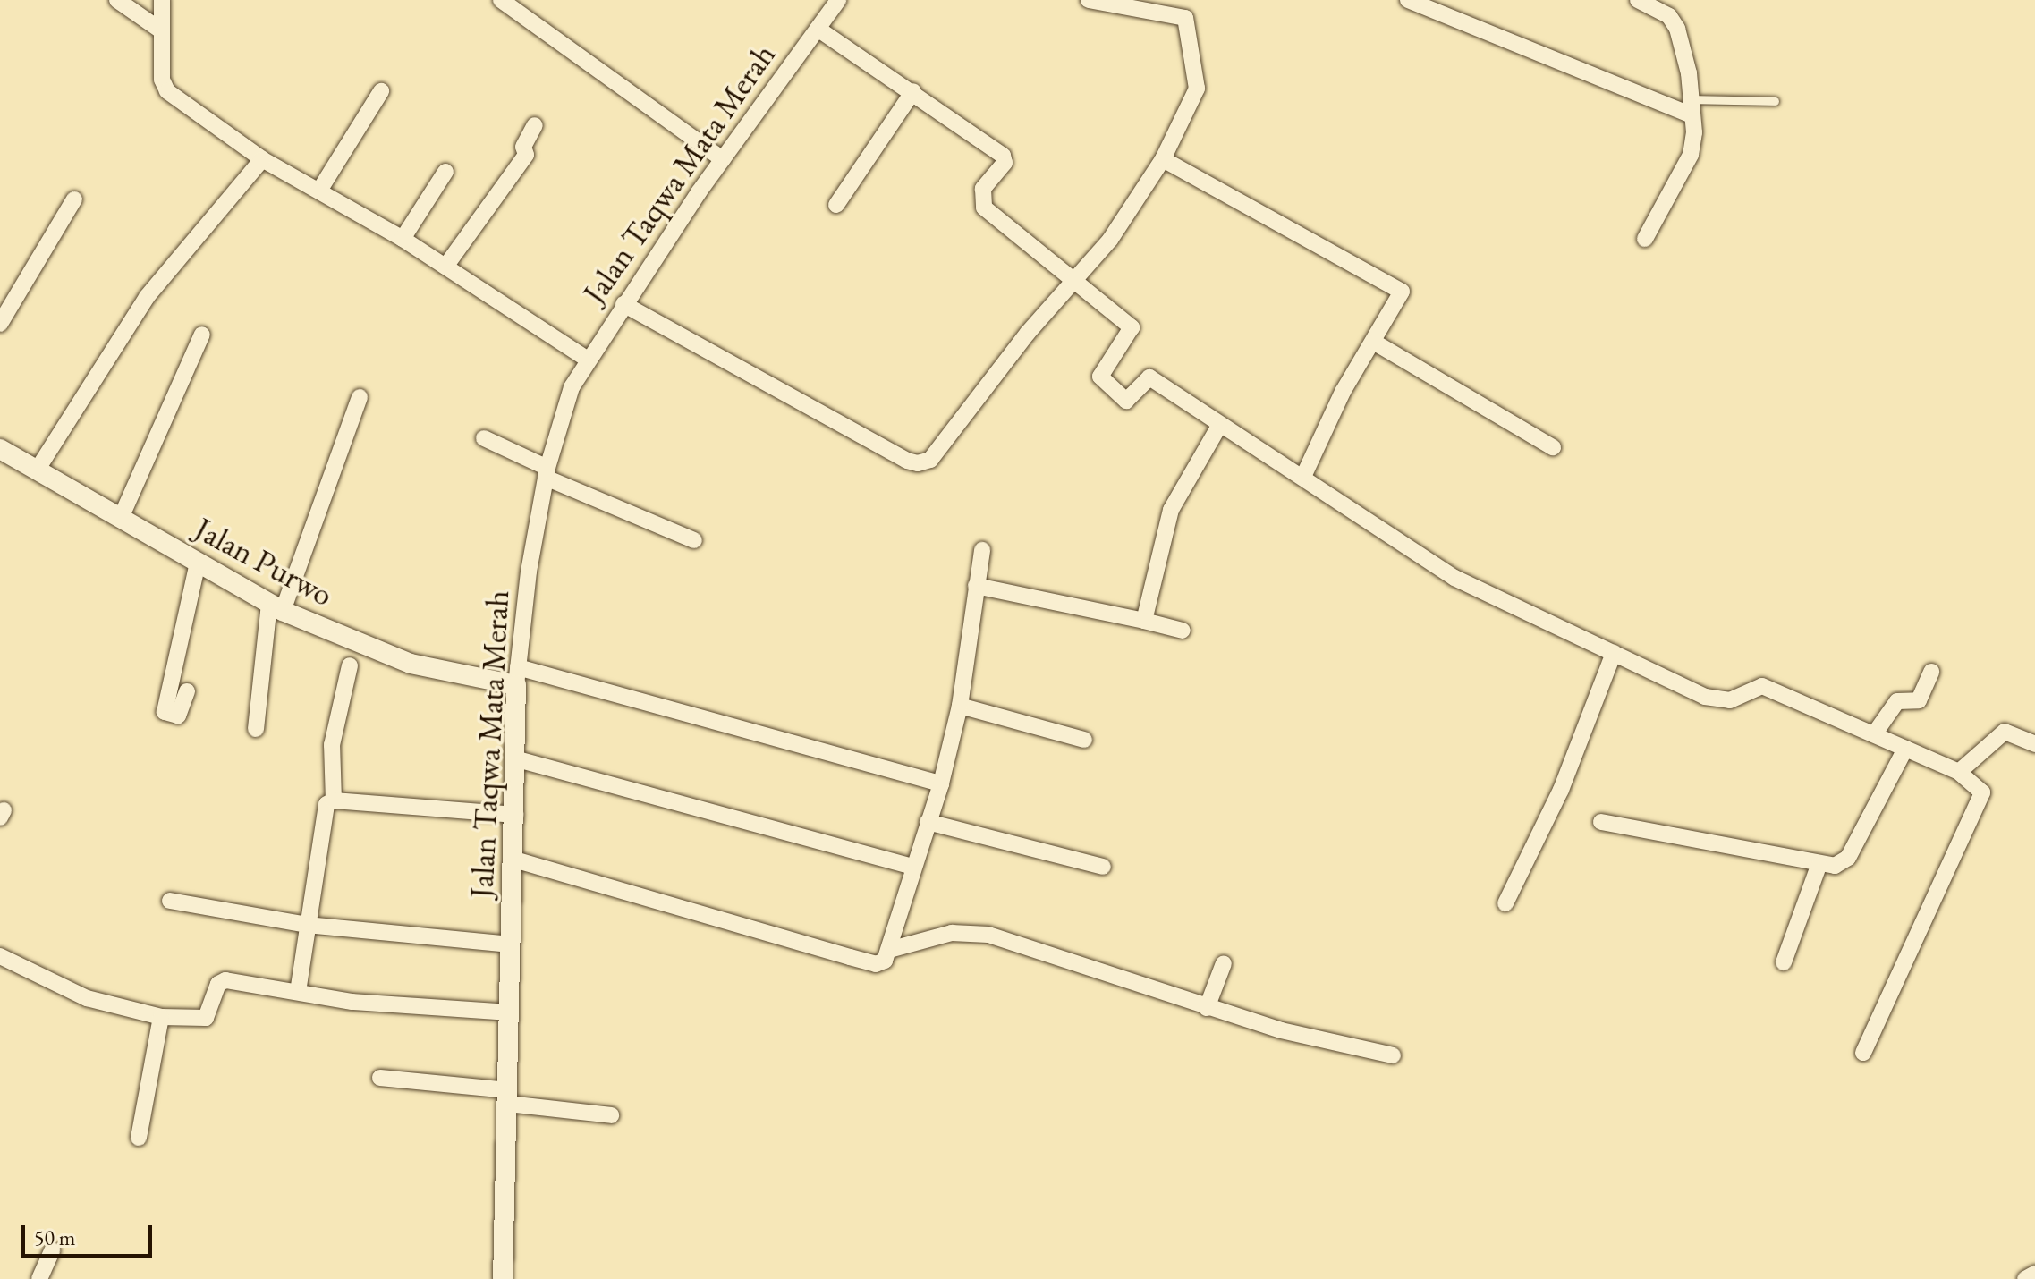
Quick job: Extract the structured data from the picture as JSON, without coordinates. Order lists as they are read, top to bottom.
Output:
{
  "streets": {
    "street": ["Jalan Taqwa Mata Merah", "Jalan Purwo"]
  },
  "crossings": [
    ["Jalan Taqwa Mata Merah", "Jalan Purwo"]
  ],
  "scale_bar": "50 m"
}
